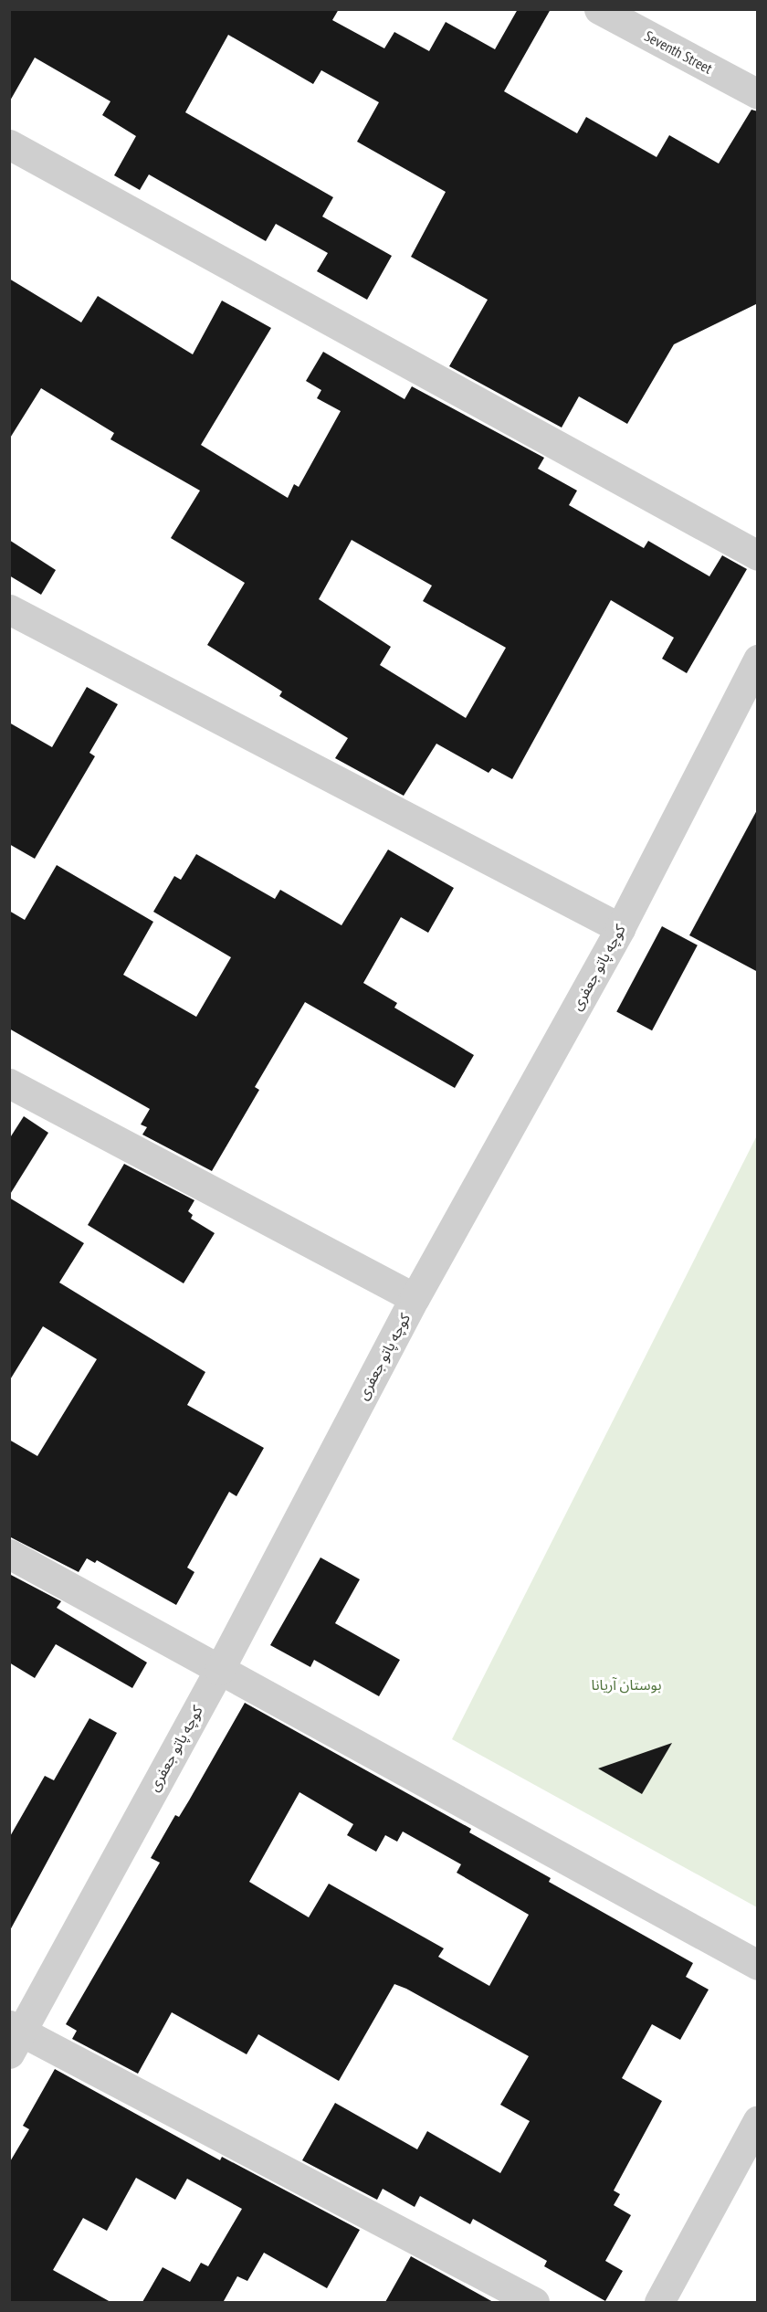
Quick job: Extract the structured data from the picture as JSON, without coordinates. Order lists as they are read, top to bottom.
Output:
{
  "streets": {
    "street": ["Seventh Street", "کوچه پاتو جعفری"]
  },
  "parks": ["بوستان آریانا"]
}
